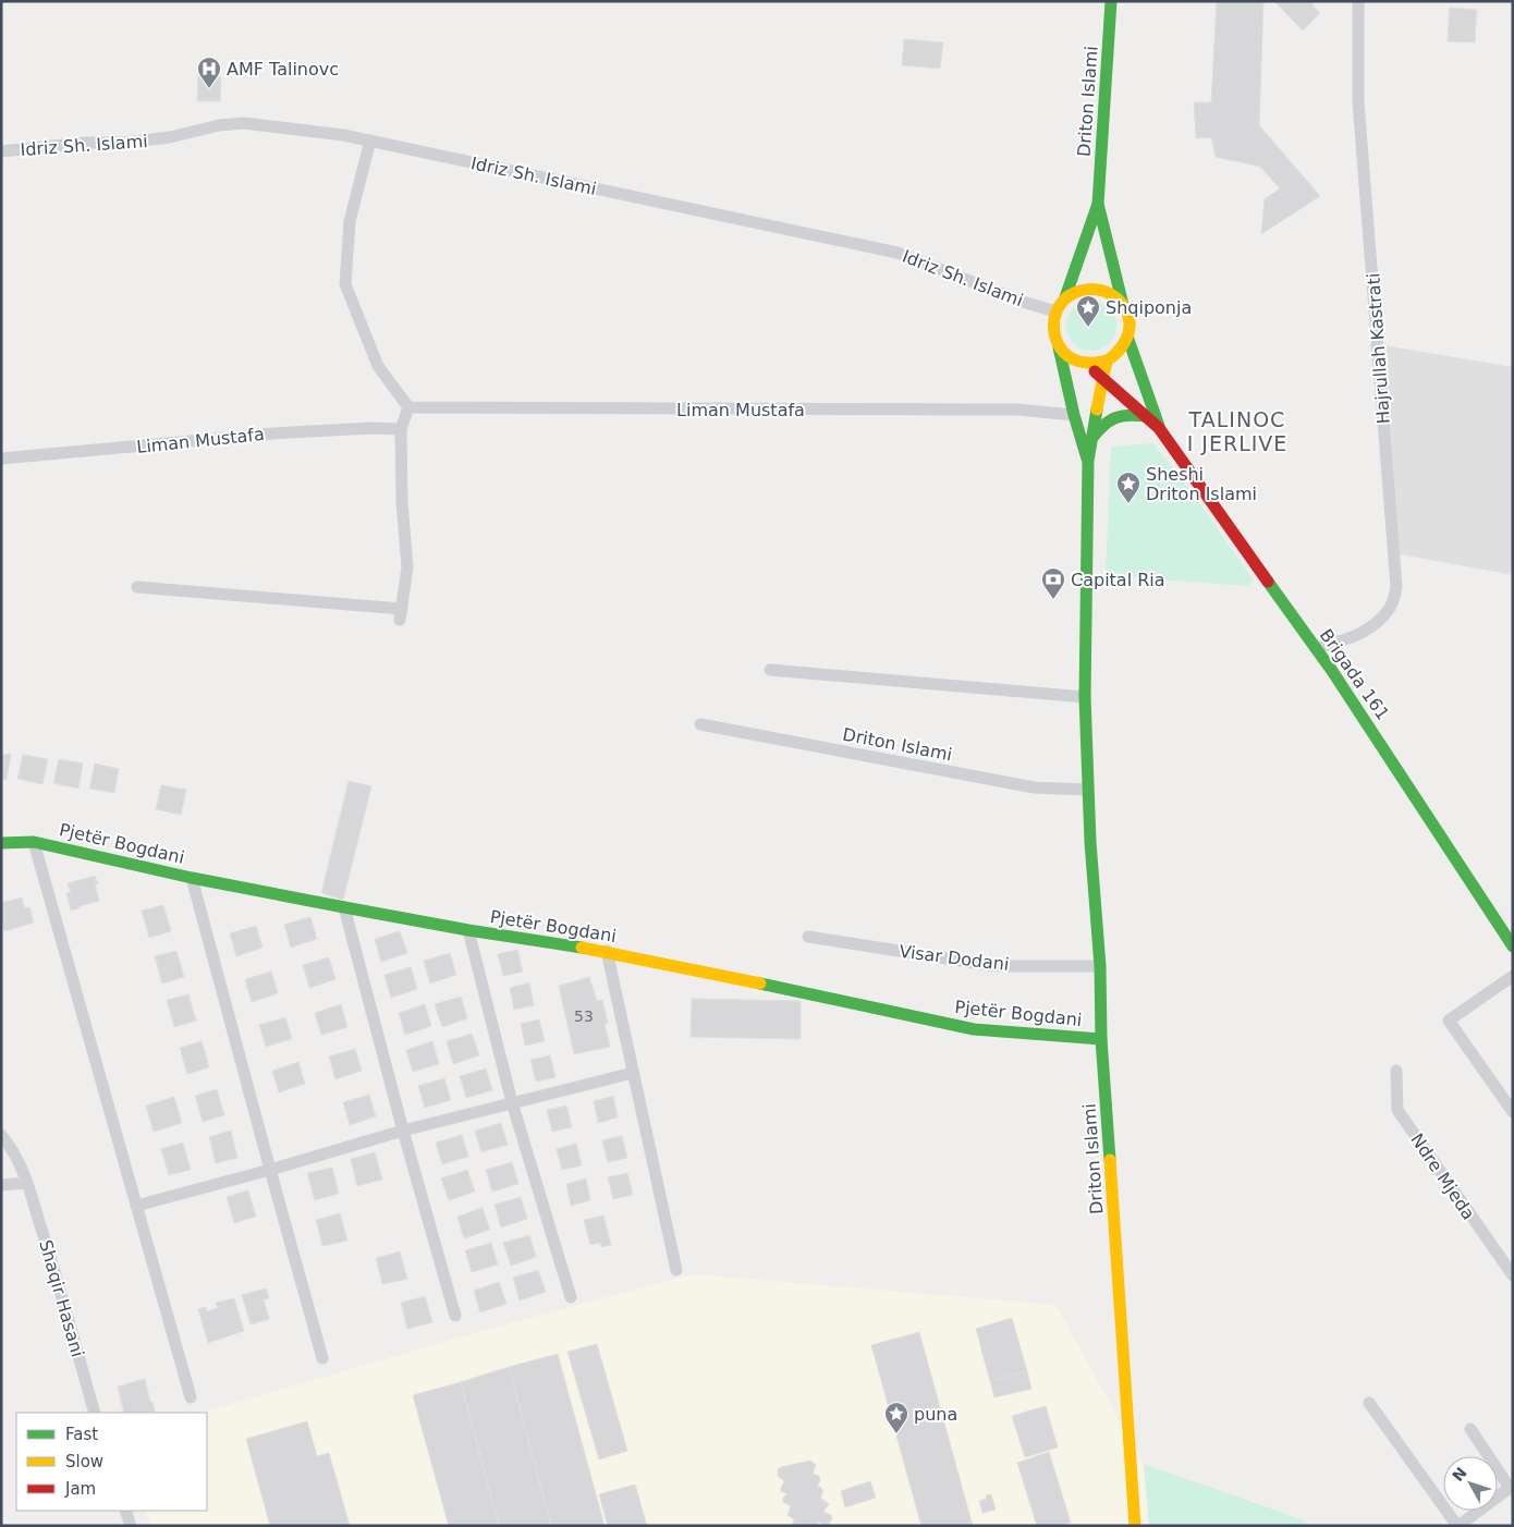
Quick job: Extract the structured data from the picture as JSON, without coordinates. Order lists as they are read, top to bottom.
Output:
{
  "streets": {
    "street": [
      "Driton Islami",
      "Idriz Sh. Islami",
      "Hajrullah Kastrati",
      "Liman Mustafa",
      "Brigada 161",
      "Pjetër Bogdani",
      "Visar Dodani",
      "Ndre Mjeda",
      "Shaqir Hasani"
    ]
  },
  "crossings": [
    ["Driton Islami", "Idriz Sh. Islami"],
    ["Driton Islami", "Liman Mustafa"],
    ["Driton Islami", "Brigada 161"],
    ["Driton Islami", "Pjetër Bogdani"],
    ["Driton Islami", "Visar Dodani"],
    ["Idriz Sh. Islami", "Brigada 161"],
    ["Hajrullah Kastrati", "Brigada 161"]
  ],
  "districts": ["TALINOC I JERLIVE"],
  "places": {
    "hospital": ["AMF Talinovc"],
    "place": ["Shqiponja", "Sheshi Driton Islami", "puna"],
    "bank": ["Capital Ria"]
  },
  "house_numbers": ["53"],
  "legend": ["Fast", "Slow", "Jam"],
  "north": "top left"
}
